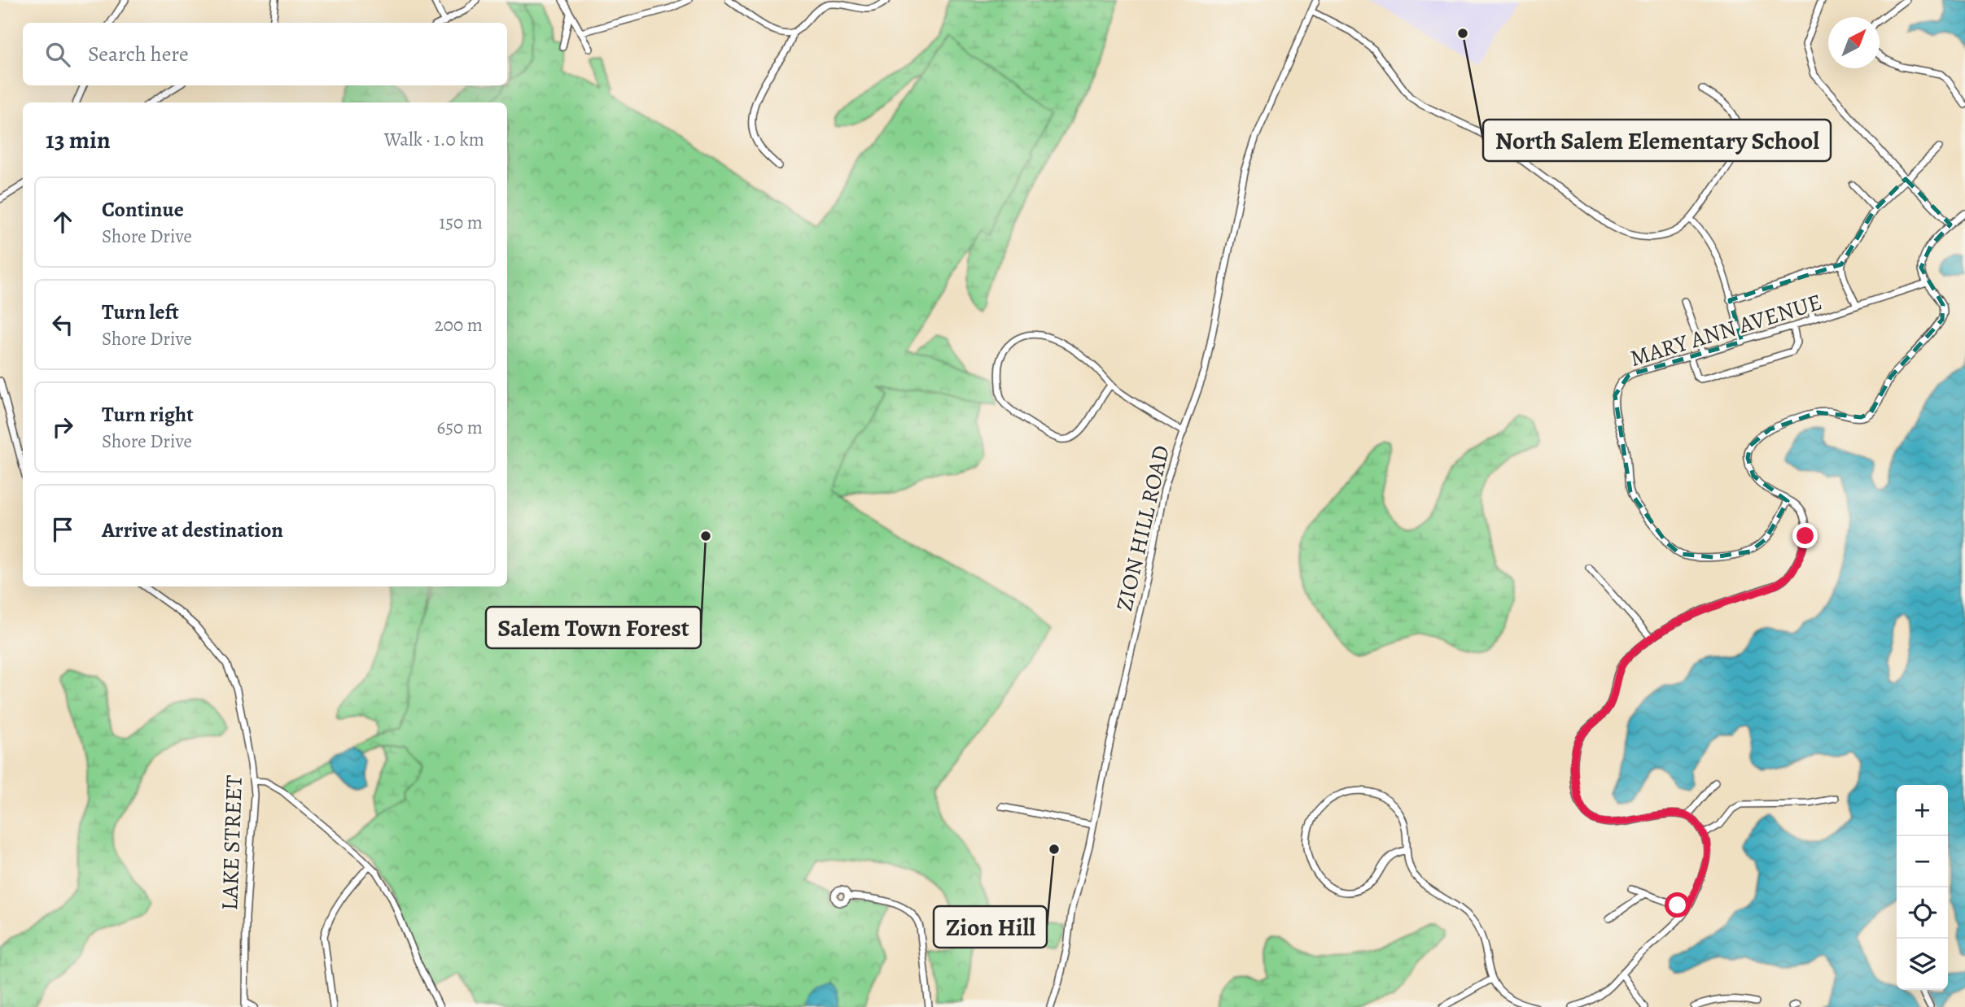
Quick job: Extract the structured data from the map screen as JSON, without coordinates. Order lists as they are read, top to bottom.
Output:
{
  "streets": {
    "street": ["MARY ANN AVENUE", "ZION HILL ROAD", "LAKE STREET"]
  },
  "places": ["North Salem Elementary School", "Salem Town Forest", "Zion Hill"],
  "north": "top right",
  "page": {
    "search": "Search here",
    "heading": ["13 min", "Walk · 1.0 km"],
    "list": [
      ["Continue", "Shore Drive", "150 m"],
      ["Turn left", "Shore Drive", "200 m"],
      ["Turn right", "Shore Drive", "650 m"],
      "Arrive at destination"
    ],
    "map_buttons": ["+", "−"]
  }
}
